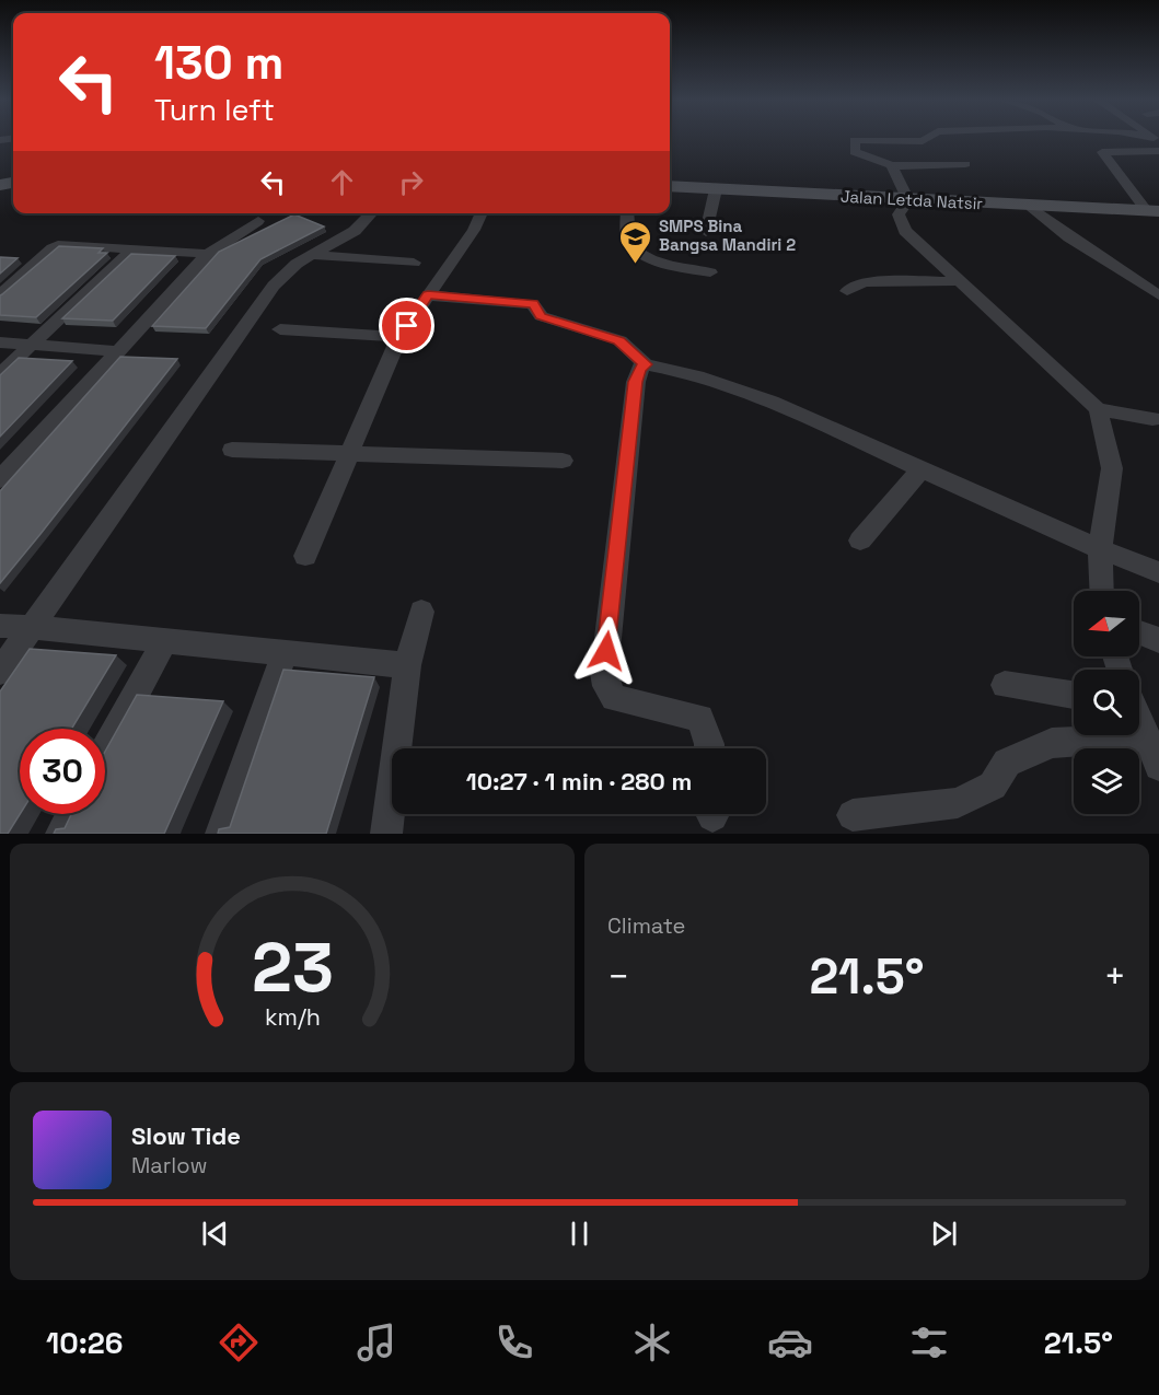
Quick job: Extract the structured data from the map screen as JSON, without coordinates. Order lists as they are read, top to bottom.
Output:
{
  "streets": {
    "main road": ["Jalan Letda Natsir"]
  },
  "places": {
    "school or university": ["SMPS Bina Bangsa Mandiri 2"]
  },
  "north": "left",
  "page": {
    "turn": ["130 m", "Turn left"],
    "limit": "30",
    "trip": "10:27 · 1 min · 280 m",
    "tile": "Climate",
    "heat": ["−", "21.5°", "+"],
    "song": ["Slow Tide", "Marlow"],
    "tabs": ["10:26", "21.5°"],
    "gauge": ["23", "km/h"]
  }
}
